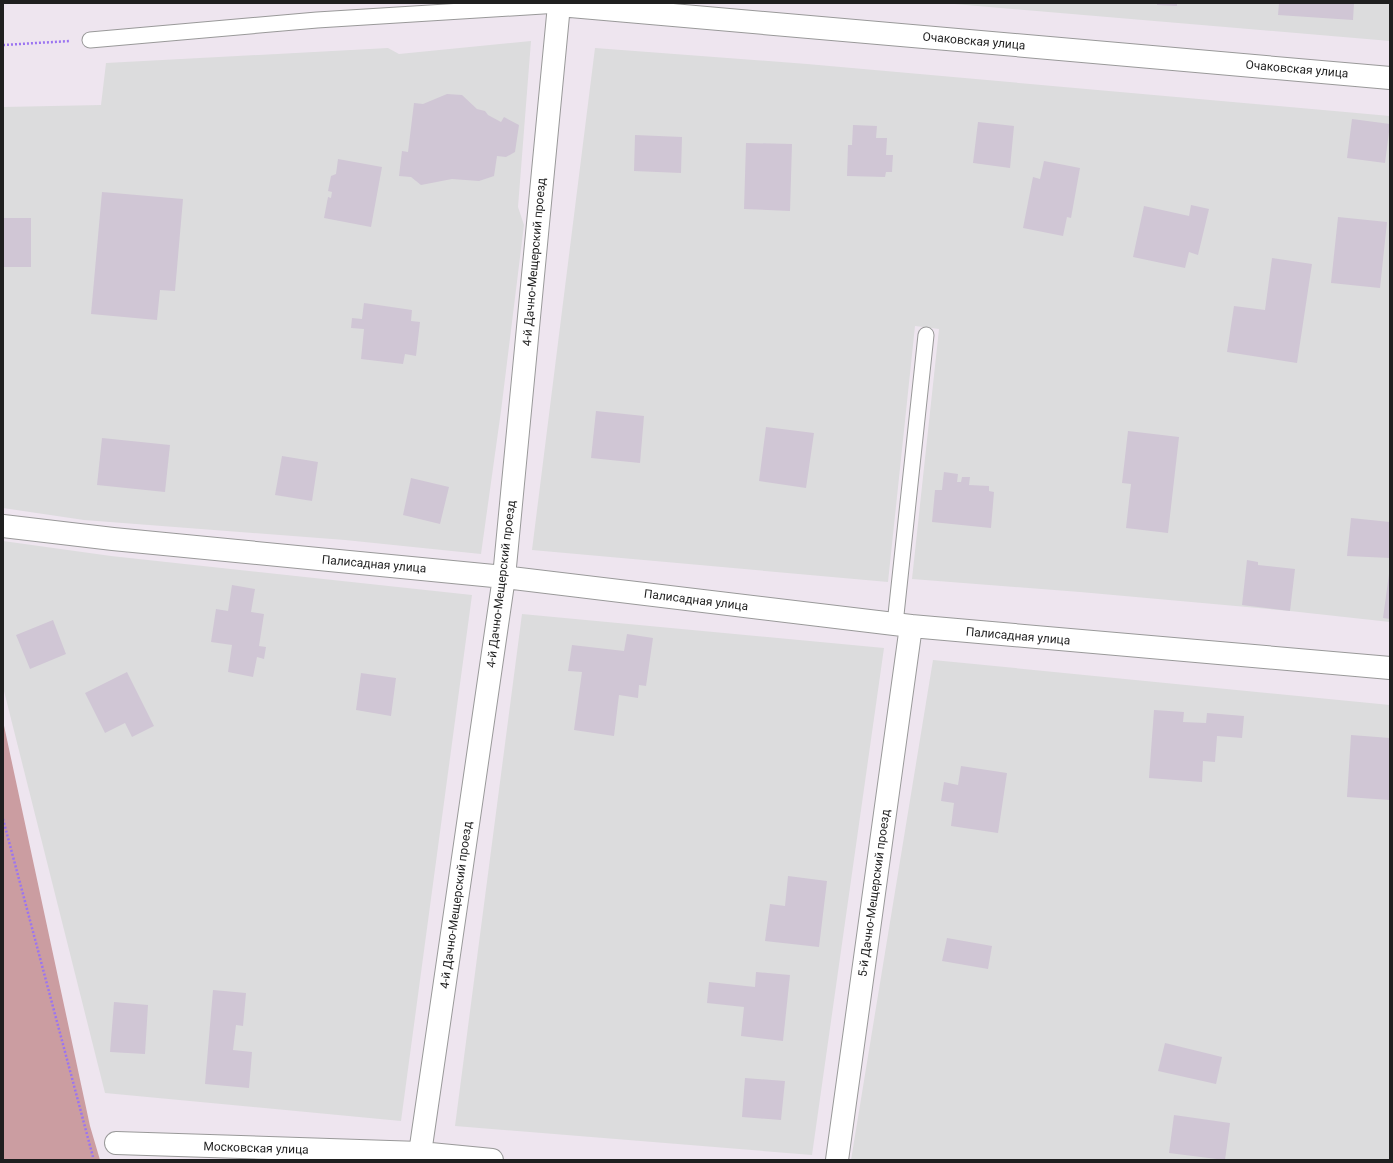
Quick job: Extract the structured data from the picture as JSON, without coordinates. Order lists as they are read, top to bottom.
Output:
{
  "streets": {
    "street": [
      "Очаковская улица",
      "4-й Дачно-Мещерский проезд",
      "Палисадная улица",
      "5-й Дачно-Мещерский проезд",
      "Московская улица"
    ]
  },
  "crossings": [
    ["Очаковская улица", "4-й Дачно-Мещерский проезд"],
    ["4-й Дачно-Мещерский проезд", "Палисадная улица"],
    ["4-й Дачно-Мещерский проезд", "Московская улица"],
    ["Палисадная улица", "5-й Дачно-Мещерский проезд"]
  ]
}
